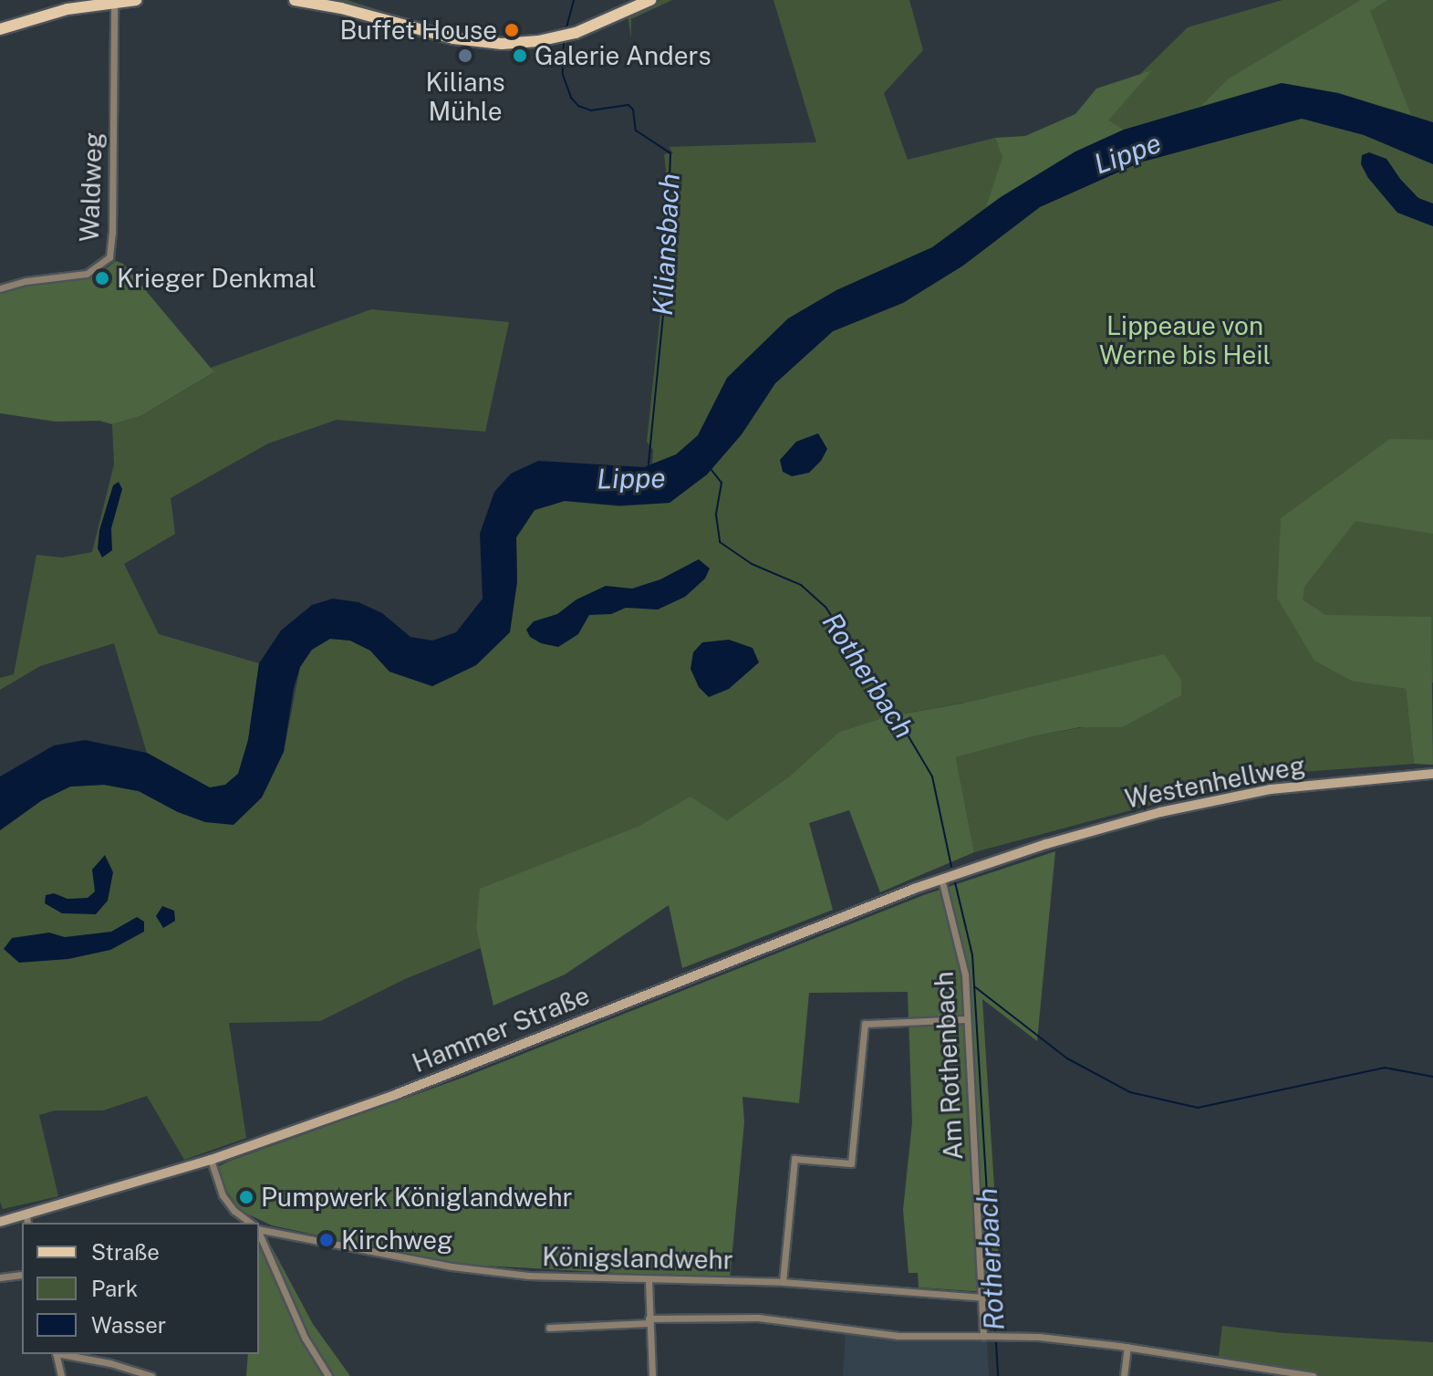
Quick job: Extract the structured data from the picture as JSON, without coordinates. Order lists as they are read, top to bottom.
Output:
{
  "streets": {
    "main road": ["Westenhellweg", "Hammer Straße"],
    "street": ["Waldweg", "Am Rothenbach", "Königslandwehr"]
  },
  "crossings": [
    ["Westenhellweg", "Hammer Straße"],
    ["Hammer Straße", "Am Rothenbach"],
    ["Am Rothenbach", "Königslandwehr"]
  ],
  "water": ["Lippe", "Kiliansbach", "Rotherbach"],
  "parks": ["Lippeaue von Werne bis Heil"],
  "places": [
    "Buffet House",
    "Kilians Mühle",
    "Galerie Anders",
    "Krieger Denkmal",
    "Pumpwerk Königlandwehr",
    "Kirchweg"
  ],
  "legend": ["Straße", "Park", "Wasser"]
}
